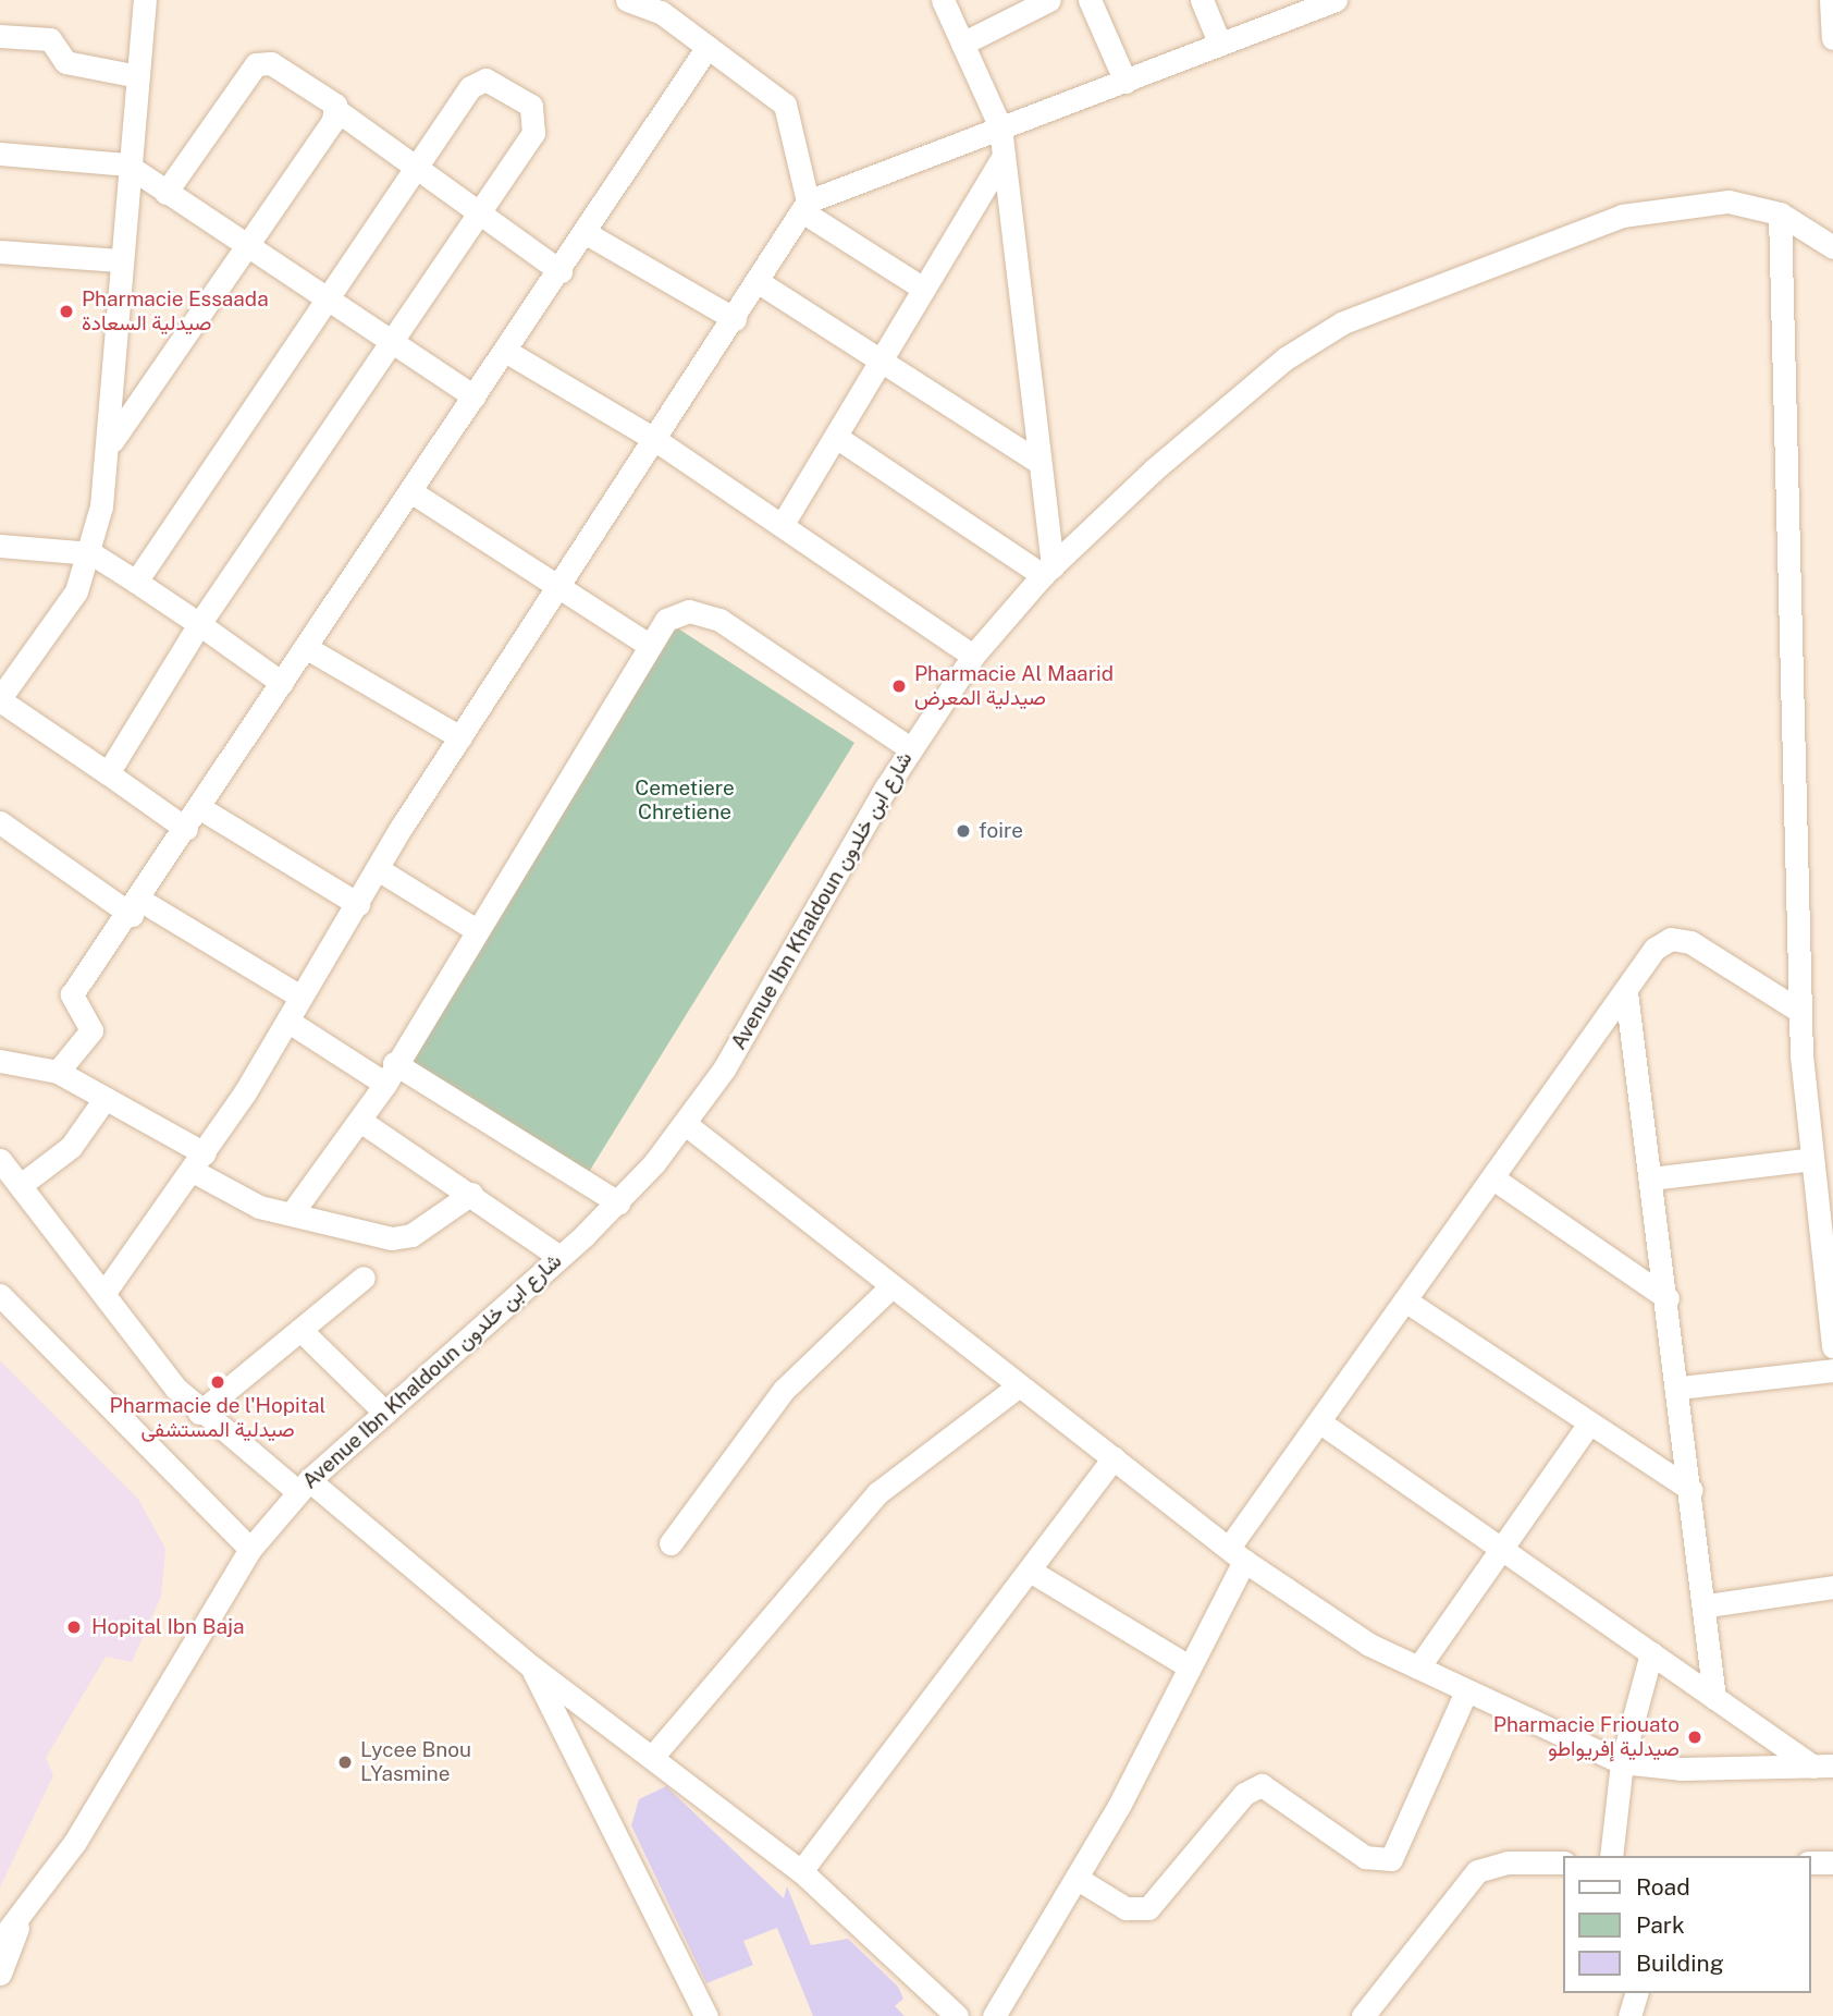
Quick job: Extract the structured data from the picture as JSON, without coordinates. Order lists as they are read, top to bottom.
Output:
{
  "streets": {
    "street": ["Avenue Ibn Khaldoun شارع ابن خلدون"]
  },
  "parks": ["Cemetiere Chretiene"],
  "places": [
    "Pharmacie Essaada صيدلية السعادة",
    "Pharmacie Al Maarid صيدلية المعرض",
    "foire",
    "Pharmacie de l'Hopital صيدلية المستشفى",
    "Hopital Ibn Baja",
    "Pharmacie Friouato صيدلية إفريواطو",
    "Lycee Bnou LYasmine"
  ],
  "legend": ["Road", "Park", "Building"]
}
